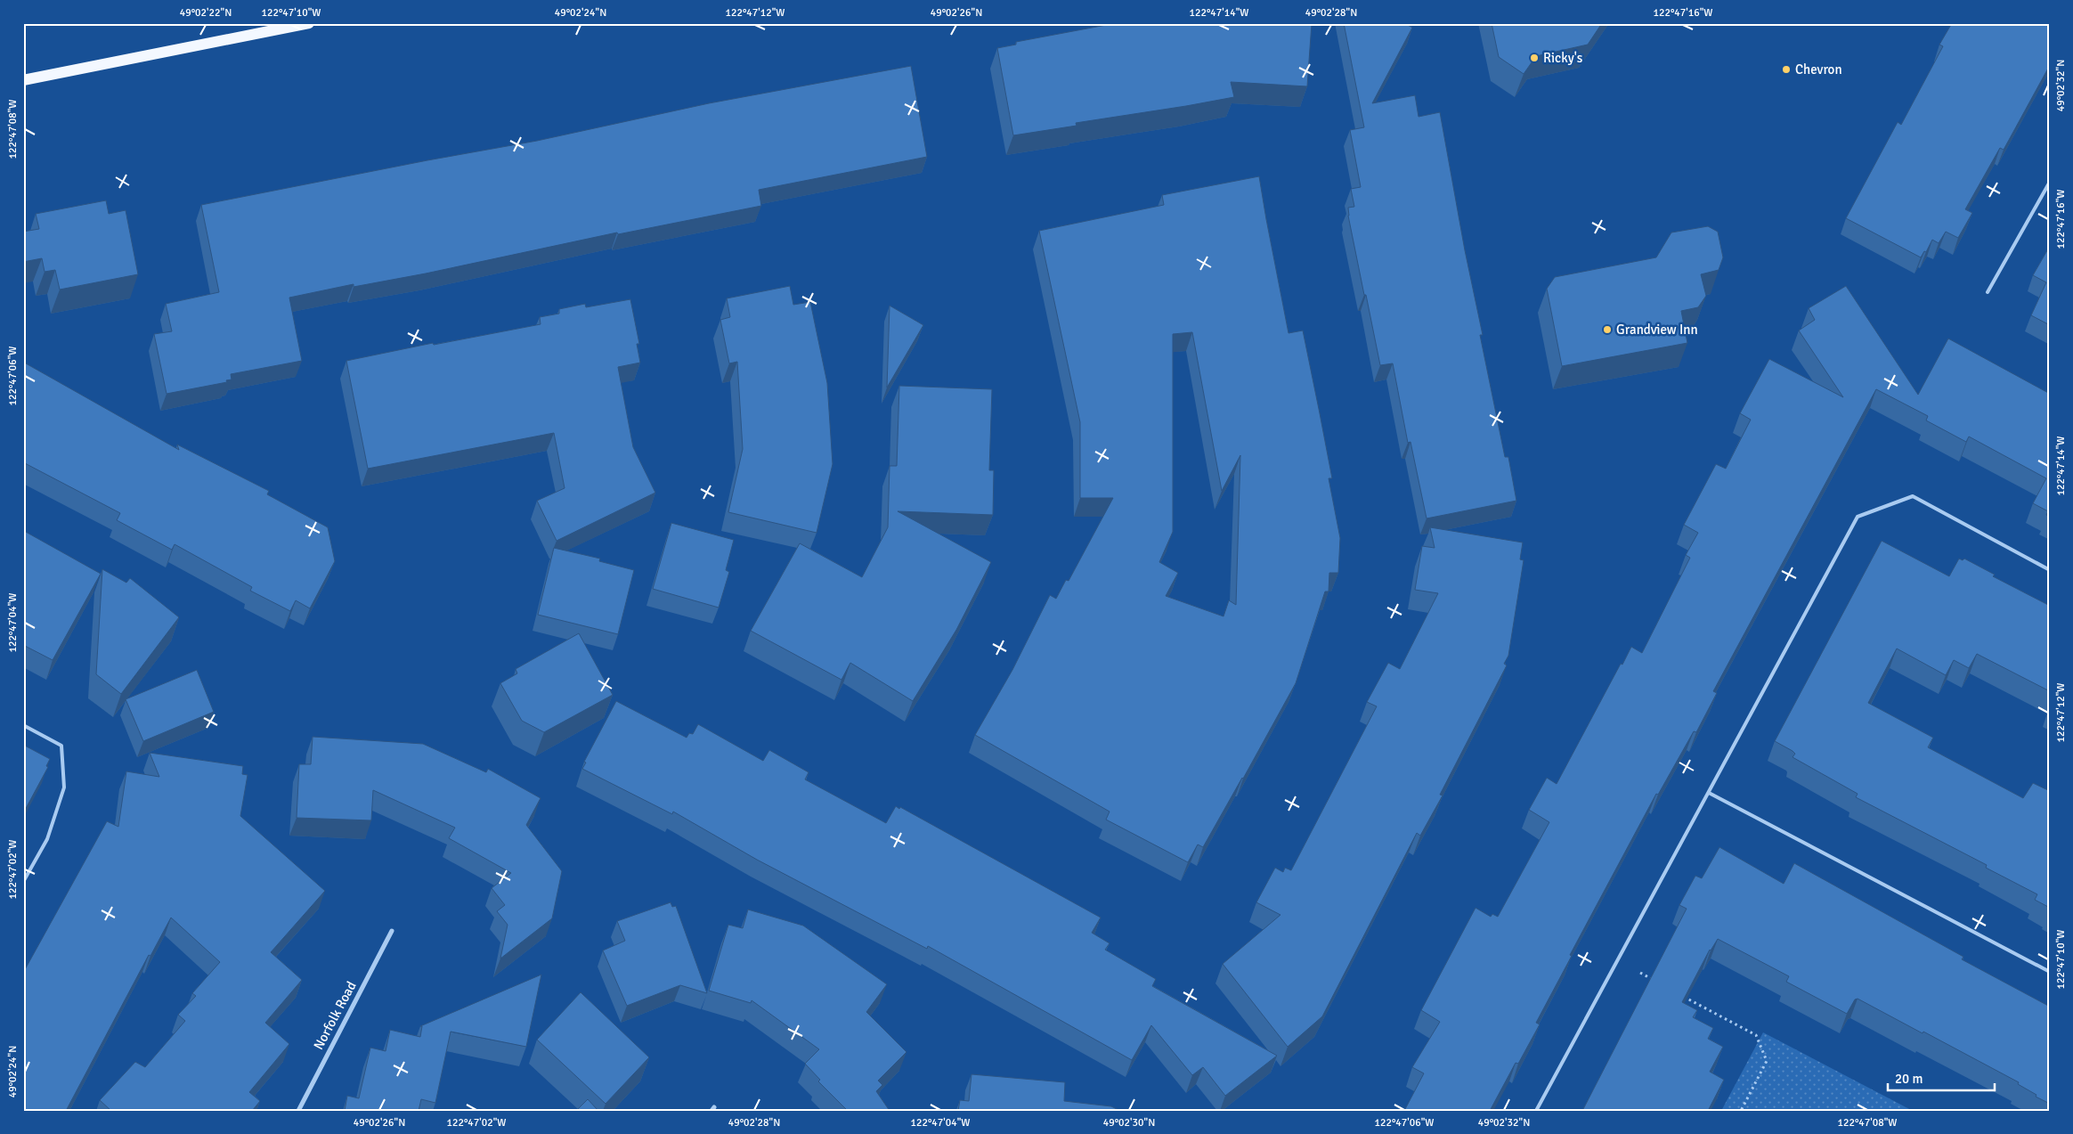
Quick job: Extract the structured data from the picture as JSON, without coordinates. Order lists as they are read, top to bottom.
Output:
{
  "streets": {
    "street": ["Norfolk Road"]
  },
  "places": ["Ricky's", "Chevron", "Grandview Inn"],
  "scale_bar": "20 m",
  "coordinates": [
    "49°02'22\"N",
    "122°47'10\"W",
    "49°02'24\"N",
    "122°47'12\"W",
    "49°02'26\"N",
    "122°47'14\"W",
    "49°02'28\"N",
    "122°47'16\"W",
    "49°02'32\"N",
    "122°47'08\"W",
    "122°47'06\"W",
    "122°47'04\"W",
    "122°47'02\"W",
    "49°02'30\"N"
  ]
}
